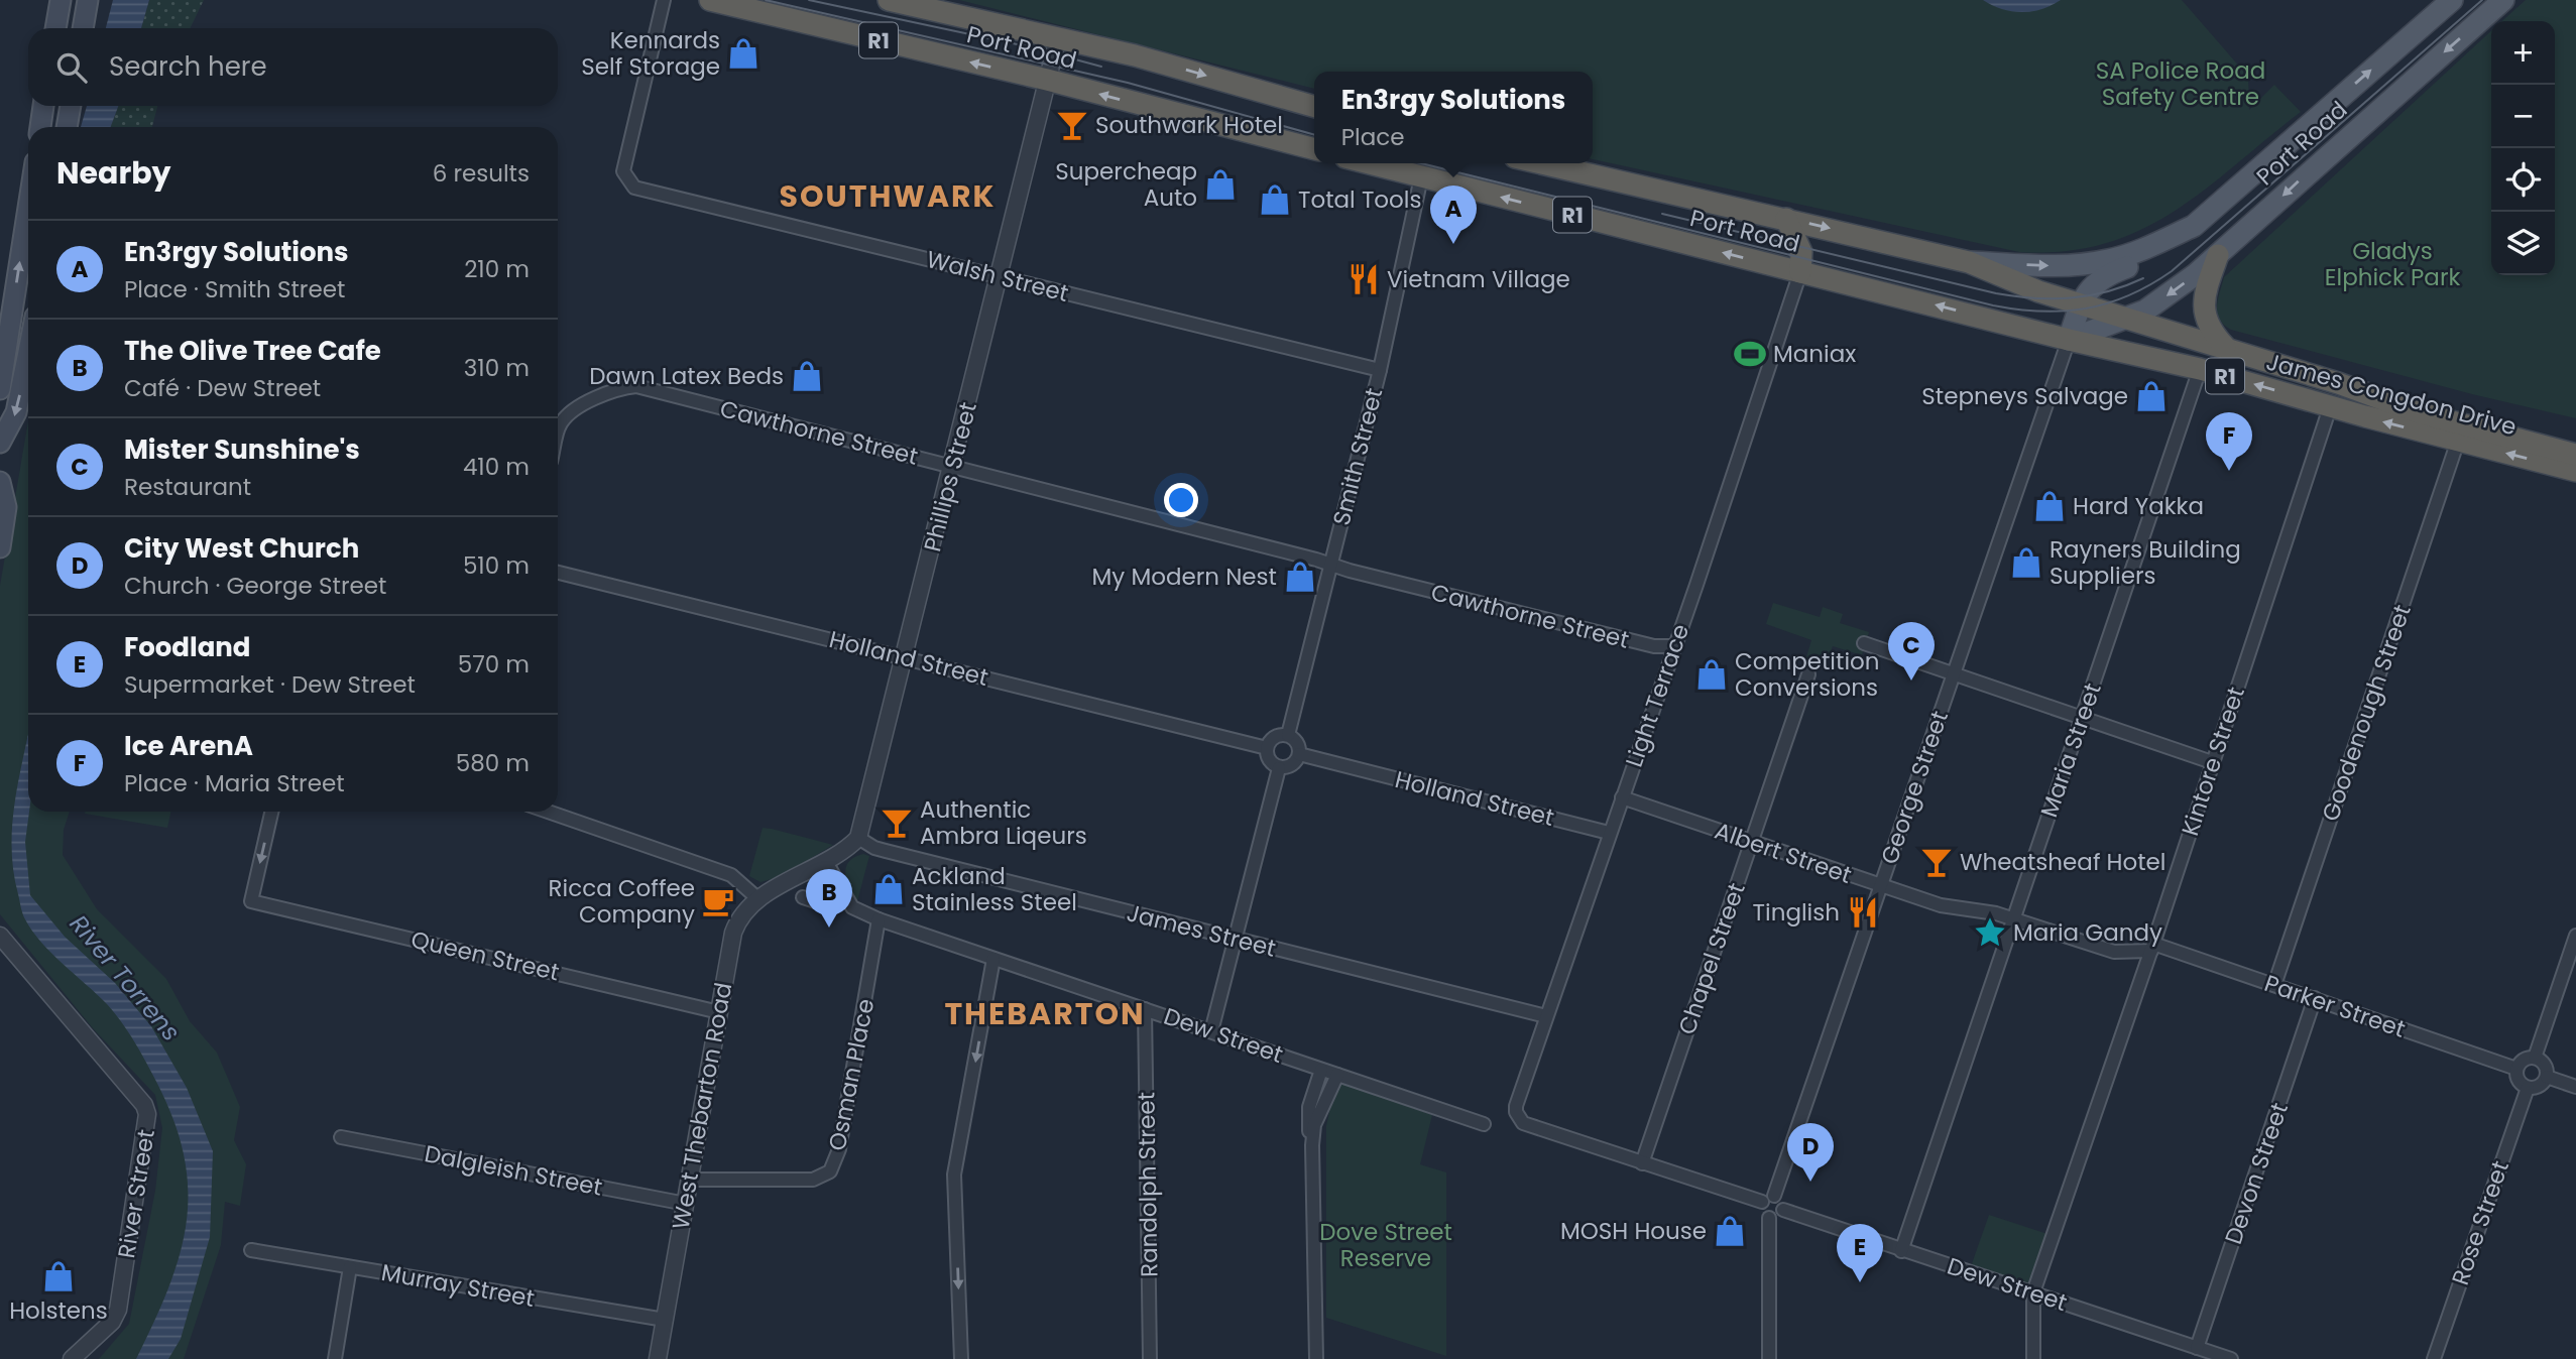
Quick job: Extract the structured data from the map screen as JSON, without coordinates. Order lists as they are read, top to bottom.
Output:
{
  "streets": {
    "highway": ["R1", "Port Road", "James Congdon Drive"],
    "street": [
      "Walsh Street",
      "Cawthorne Street",
      "Smith Street",
      "Phillips Street",
      "Holland Street",
      "Light Terrace",
      "Goodenough Street",
      "Maria Street",
      "Kintore Street",
      "George Street",
      "Albert Street",
      "James Street",
      "Queen Street",
      "Chapel Street",
      "Parker Street",
      "Dew Street",
      "Osman Place",
      "West Thebarton Road",
      "Dalgleish Street",
      "Devon Street",
      "Randolph Street",
      "River Street",
      "Rose Street",
      "Murray Street"
    ]
  },
  "crossings": [
    ["Port Road", "James Congdon Drive"],
    ["Port Road", "Smith Street"],
    ["Port Road", "Phillips Street"],
    ["Port Road", "Light Terrace"],
    ["Port Road", "George Street"],
    ["Walsh Street", "Smith Street"],
    ["Walsh Street", "Phillips Street"],
    ["James Congdon Drive", "Goodenough Street"],
    ["James Congdon Drive", "Maria Street"],
    ["James Congdon Drive", "Kintore Street"],
    ["James Congdon Drive", "George Street"],
    ["Cawthorne Street", "Smith Street"],
    ["Cawthorne Street", "Phillips Street"],
    ["Cawthorne Street", "Light Terrace"],
    ["Smith Street", "Holland Street"],
    ["Phillips Street", "Holland Street"],
    ["Phillips Street", "James Street"],
    ["Holland Street", "Light Terrace"],
    ["Light Terrace", "Albert Street"],
    ["Light Terrace", "James Street"],
    ["Light Terrace", "Chapel Street"],
    ["Goodenough Street", "Parker Street"],
    ["Maria Street", "Albert Street"],
    ["Maria Street", "Dew Street"],
    ["Kintore Street", "Albert Street"],
    ["Kintore Street", "Parker Street"],
    ["Kintore Street", "Dew Street"],
    ["George Street", "Albert Street"],
    ["George Street", "Dew Street"],
    ["Albert Street", "Chapel Street"],
    ["Albert Street", "Parker Street"],
    ["Queen Street", "West Thebarton Road"],
    ["Parker Street", "Devon Street"],
    ["Parker Street", "Rose Street"],
    ["Dew Street", "Osman Place"],
    ["Dew Street", "West Thebarton Road"],
    ["Dew Street", "Devon Street"],
    ["Dew Street", "Randolph Street"],
    ["Osman Place", "West Thebarton Road"],
    ["West Thebarton Road", "Dalgleish Street"],
    ["West Thebarton Road", "Murray Street"]
  ],
  "one_way": ["Queen Street"],
  "districts": ["SOUTHWARK", "THEBARTON"],
  "water": ["River Torrens"],
  "parks": ["SA Police Road Safety Centre", "Gladys Elphick Park", "Dove Street Reserve"],
  "places": {
    "shop": [
      "Kennards Self Storage",
      "Supercheap Auto",
      "Total Tools",
      "Dawn Latex Beds",
      "Stepneys Salvage",
      "Hard Yakka",
      "Rayners Building Suppliers",
      "My Modern Nest",
      "Competition Conversions",
      "Ackland Stainless Steel",
      "MOSH House",
      "Holstens"
    ],
    "bar": ["Southwark Hotel", "Authentic Ambra Liqeurs", "Wheatsheaf Hotel"],
    "restaurant": ["Vietnam Village", "Tinglish"],
    "sports": ["Maniax"],
    "cafe": ["Ricca Coffee Company"],
    "place": ["Maria Gandy"]
  },
  "page": {
    "map_buttons": ["+", "−"],
    "search": "Search here",
    "popup": ["En3rgy Solutions", "Place"],
    "heading": ["Nearby", "6 results"],
    "pins": [
      "A",
      "F",
      "C",
      "B",
      "D",
      "E"
    ],
    "list": [
      {
        "mark": "A",
        "name": "En3rgy Solutions",
        "note": "Place · Smith Street",
        "value": "210 m"
      },
      {
        "mark": "B",
        "name": "The Olive Tree Cafe",
        "note": "Café · Dew Street",
        "value": "310 m"
      },
      {
        "mark": "C",
        "name": "Mister Sunshine's",
        "note": "Restaurant",
        "value": "410 m"
      },
      {
        "mark": "D",
        "name": "City West Church",
        "note": "Church · George Street",
        "value": "510 m"
      },
      {
        "mark": "E",
        "name": "Foodland",
        "note": "Supermarket · Dew Street",
        "value": "570 m"
      },
      {
        "mark": "F",
        "name": "Ice ArenA",
        "note": "Place · Maria Street",
        "value": "580 m"
      }
    ]
  }
}
